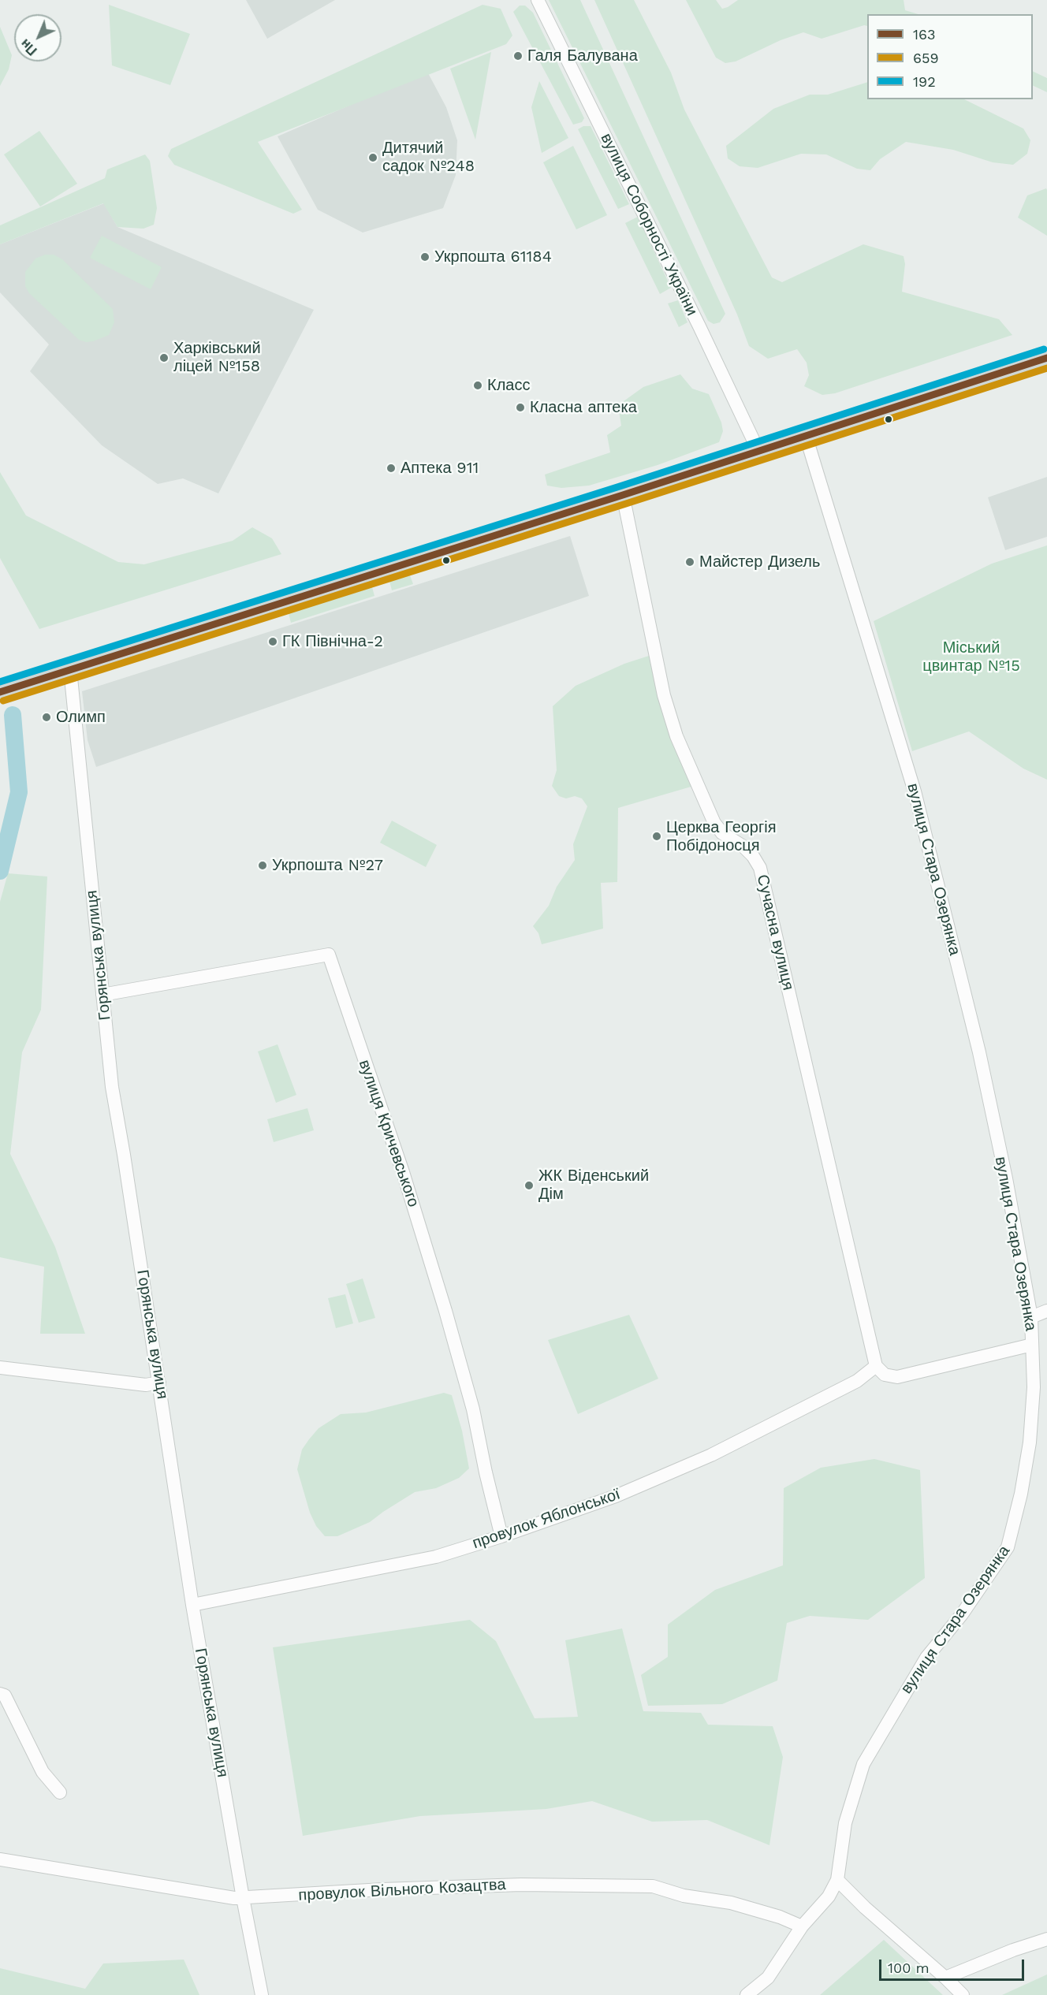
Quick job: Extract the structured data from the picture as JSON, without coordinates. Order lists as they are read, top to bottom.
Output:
{
  "streets": {
    "street": [
      "вулиця Соборності України",
      "вулиця Стара Озерянка",
      "Сучасна вулиця",
      "Горянська вулиця",
      "вулиця Кричевського",
      "провулок Яблонської",
      "провулок Вільного Козацтва"
    ]
  },
  "crossings": [
    ["вулиця Стара Озерянка", "провулок Вільного Козацтва"],
    ["Сучасна вулиця", "провулок Яблонської"],
    ["Горянська вулиця", "вулиця Кричевського"],
    ["Горянська вулиця", "провулок Яблонської"],
    ["Горянська вулиця", "провулок Вільного Козацтва"],
    ["вулиця Кричевського", "провулок Яблонської"]
  ],
  "parks": ["Міський цвинтар №15"],
  "places": [
    "Галя Балувана",
    "Дитячий садок №248",
    "Укрпошта 61184",
    "Харківський ліцей №158",
    "Класс",
    "Класна аптека",
    "Аптека 911",
    "Майстер Дизель",
    "ГК Північна-2",
    "Олимп",
    "Церква Георгія Побідоносця",
    "Укрпошта №27",
    "ЖК Віденський Дім"
  ],
  "lines": ["transit line 192", "transit line 163", "transit line 659"],
  "legend": ["163", "659", "192"],
  "scale_bar": "100 m",
  "north": "bottom left"
}
